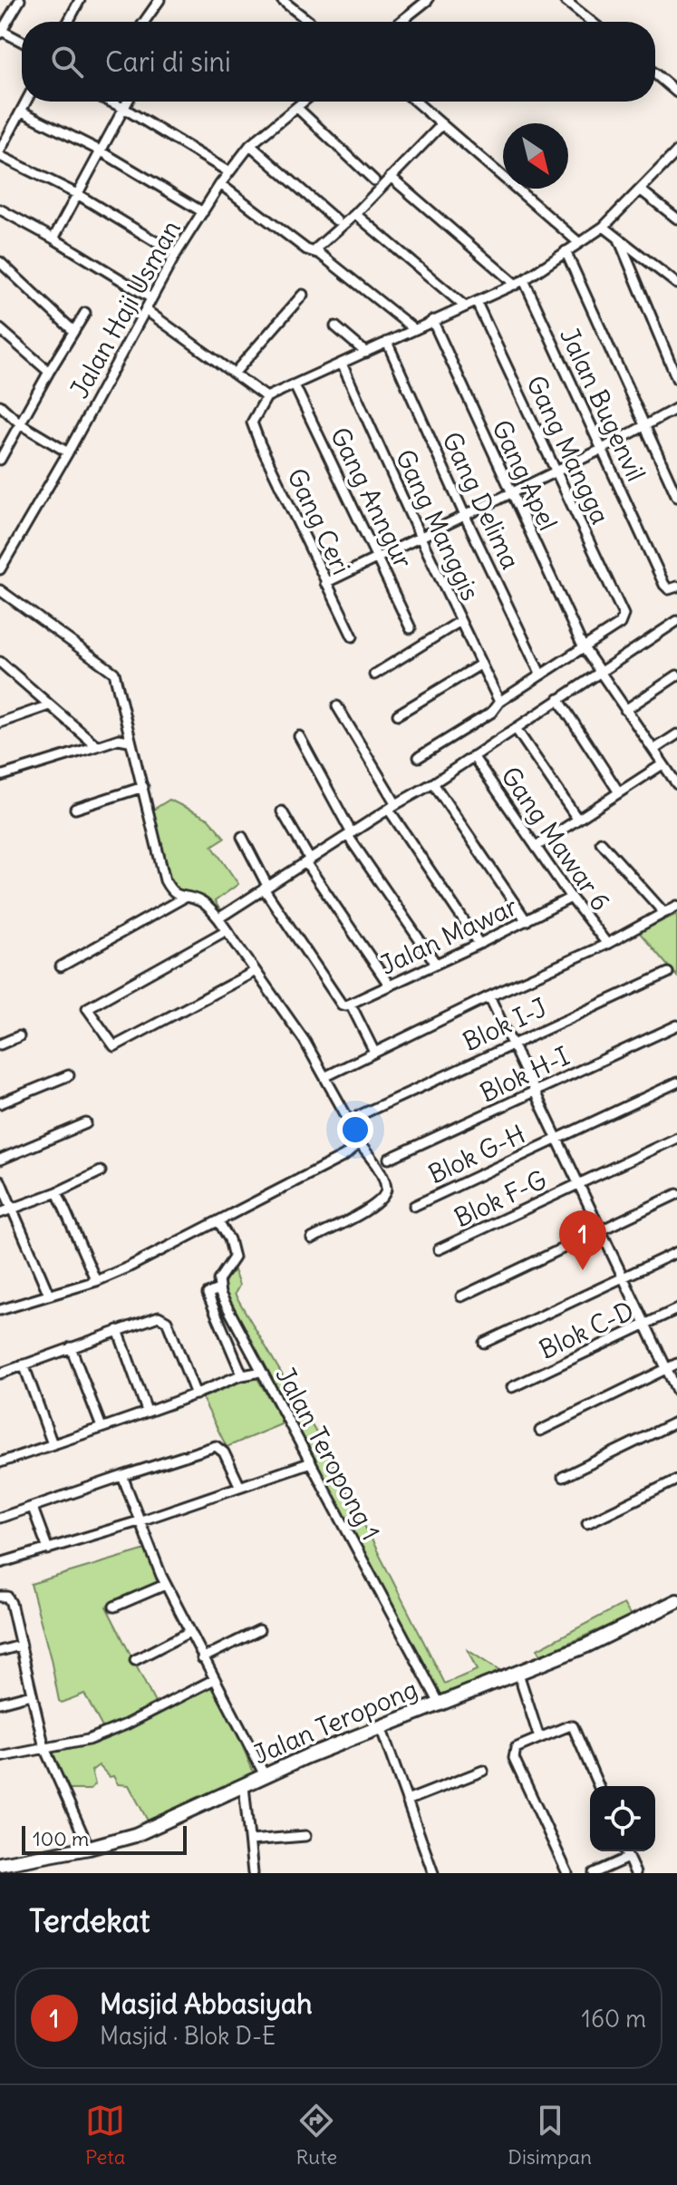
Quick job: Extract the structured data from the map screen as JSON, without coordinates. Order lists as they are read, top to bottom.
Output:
{
  "streets": {
    "main road": ["Jalan Teropong"],
    "street": [
      "Jalan Haji Usman",
      "Jalan Bugenvil",
      "Gang Mangga",
      "Gang Apel",
      "Gang Anngur",
      "Gang Delima",
      "Gang Ceri",
      "Gang Manggis",
      "Gang Mawar 6",
      "Jalan Mawar",
      "Blok I-J",
      "Blok H-I",
      "Blok G-H",
      "Blok F-G",
      "Blok C-D",
      "Jalan Teropong 1"
    ]
  },
  "crossings": [
    ["Gang Mangga", "Gang Apel"],
    ["Gang Mawar 6", "Jalan Mawar"],
    ["Jalan Teropong 1", "Jalan Teropong"]
  ],
  "scale_bar": "100 m",
  "north": "bottom right",
  "page": {
    "search": "Cari di sini",
    "pins": "1",
    "scale": "100 m",
    "heading": "Terdekat",
    "list": [
      {
        "mark": "1",
        "name": "Masjid Abbasiyah",
        "note": "Masjid · Blok D-E",
        "value": "160 m"
      }
    ],
    "nav": ["Peta", "Rute", "Disimpan"]
  }
}
